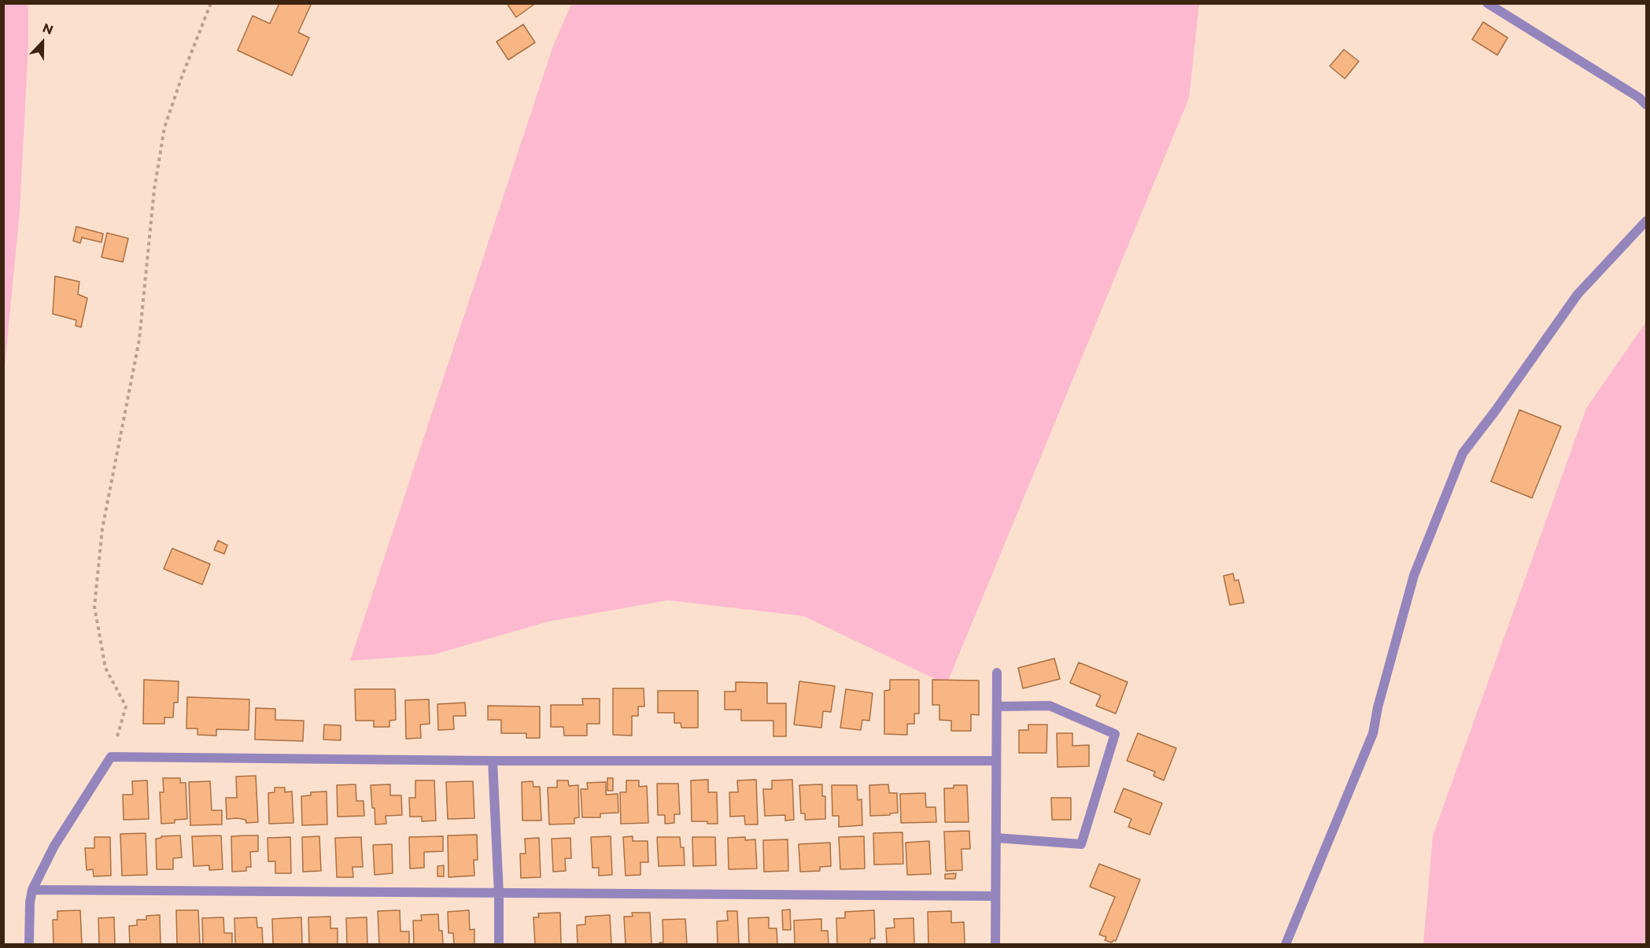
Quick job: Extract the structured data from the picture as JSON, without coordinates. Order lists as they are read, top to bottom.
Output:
{
  "north": "top"
}
